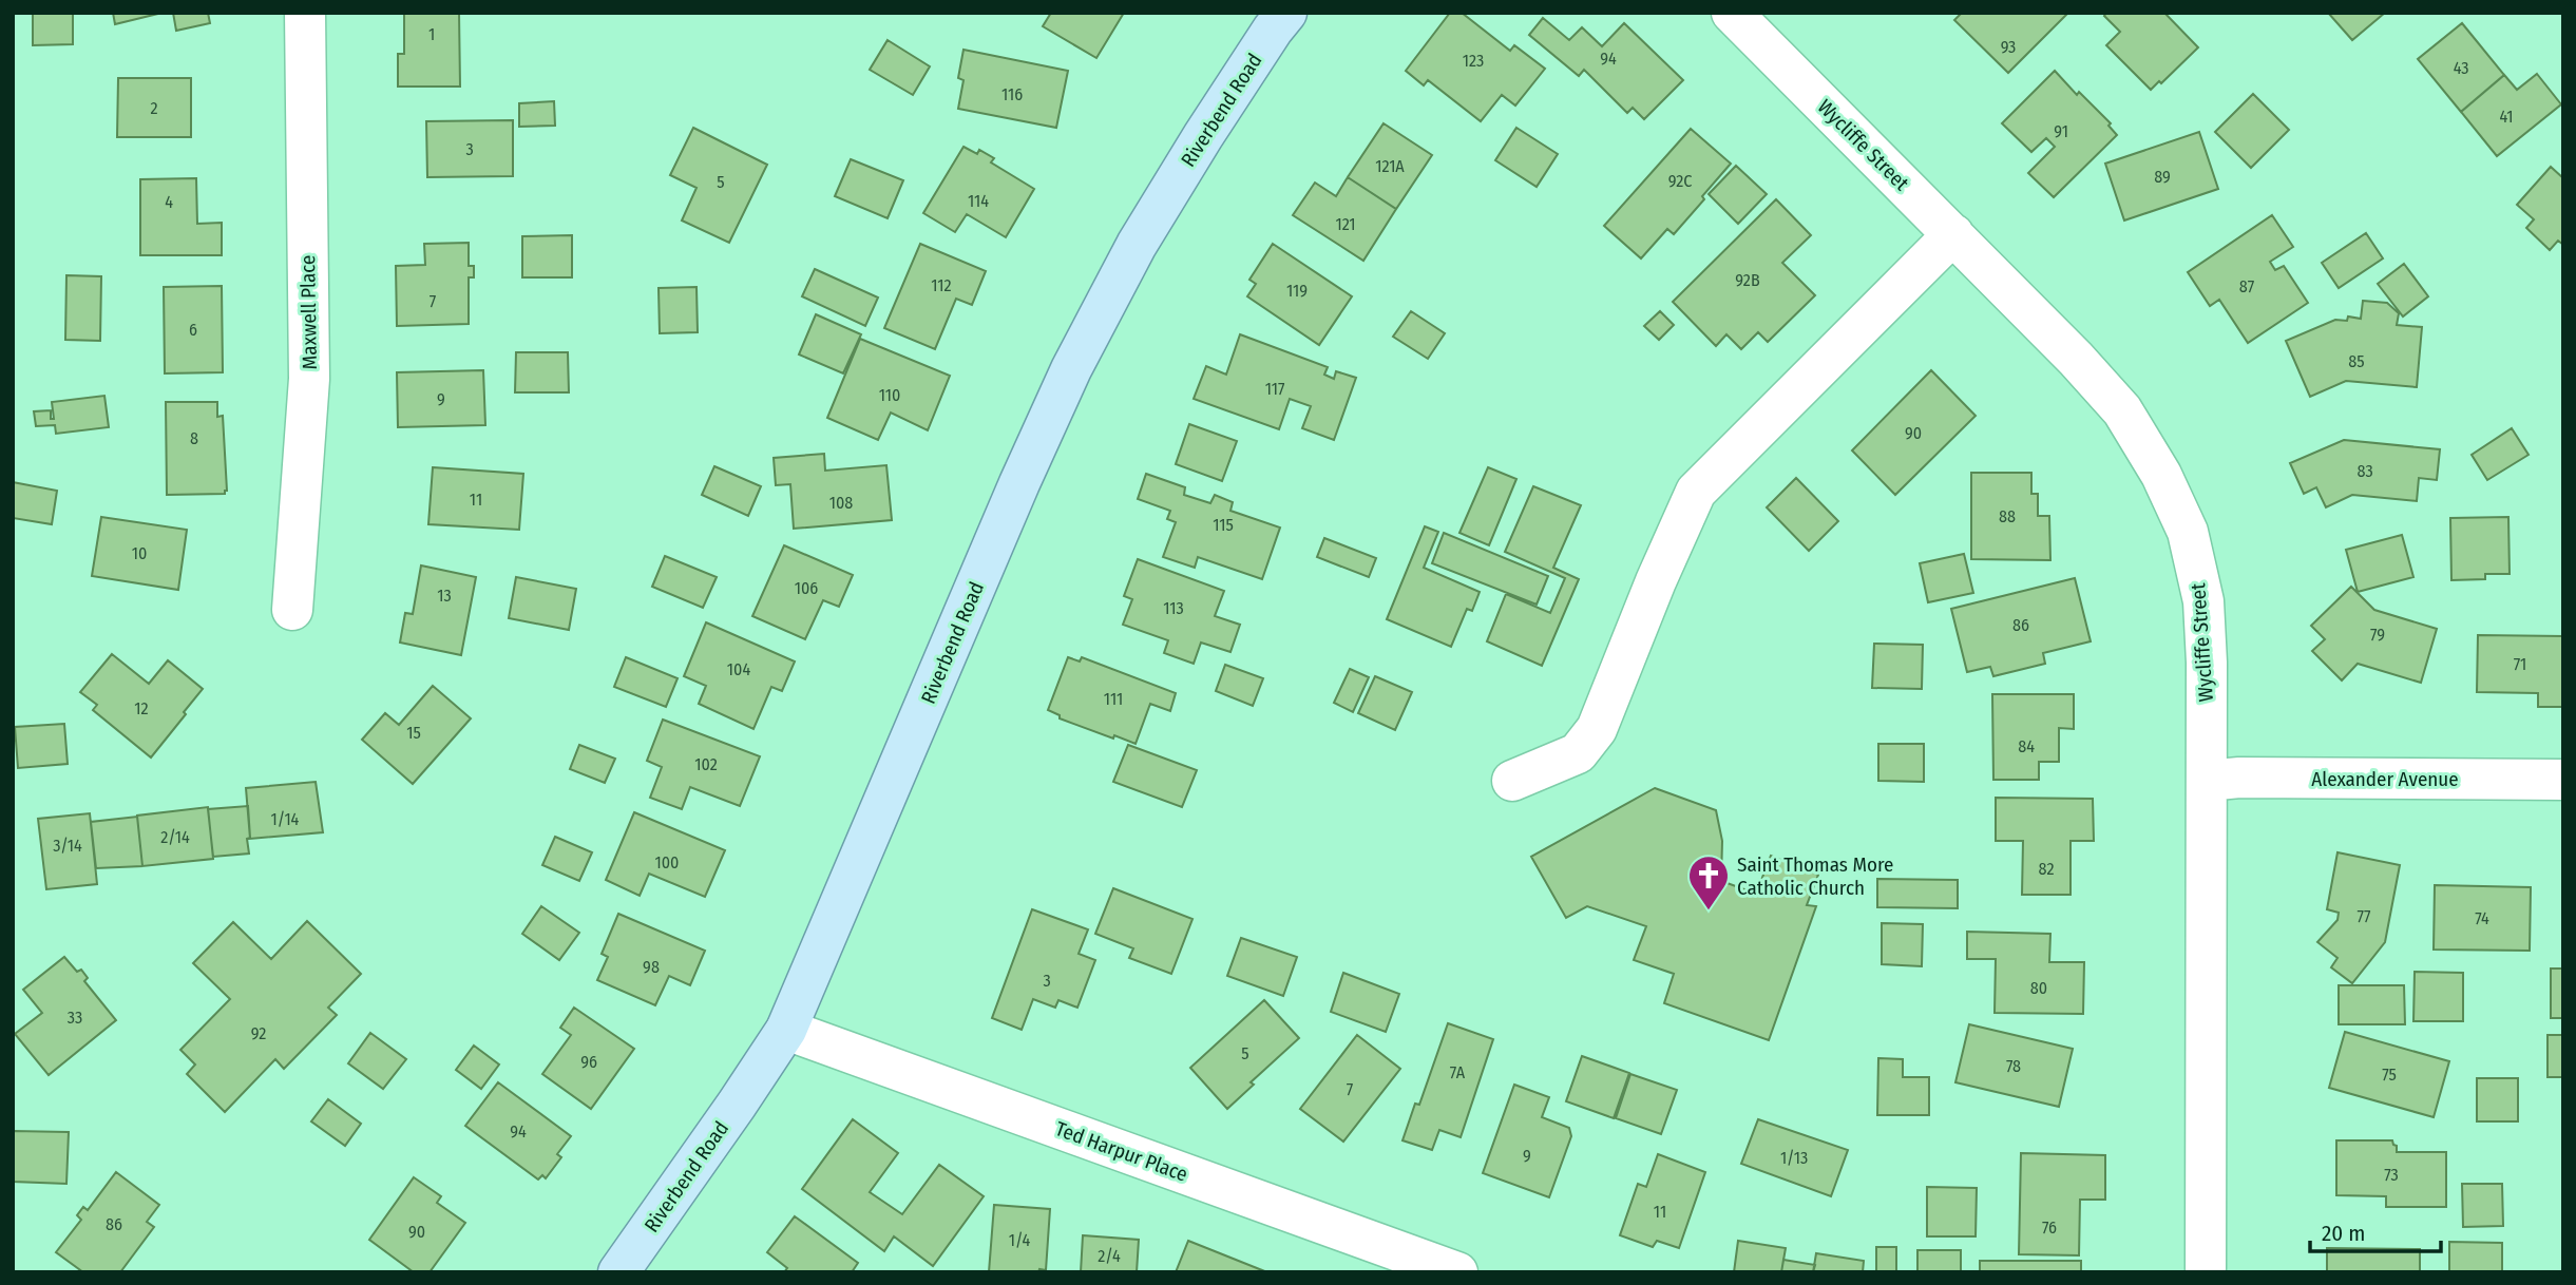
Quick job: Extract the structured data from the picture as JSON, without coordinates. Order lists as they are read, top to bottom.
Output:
{
  "streets": {
    "main road": ["Riverbend Road"],
    "street": [
      "Wycliffe Street",
      "Maxwell Place",
      "Alexander Avenue",
      "Ted Harpur Place"
    ]
  },
  "crossings": [
    ["Riverbend Road", "Ted Harpur Place"],
    ["Wycliffe Street", "Alexander Avenue"]
  ],
  "places": {
    "church": ["Saint Thomas More Catholic Church"]
  },
  "house_numbers": [
    "1",
    "93",
    "94",
    "123",
    "43",
    "116",
    "2",
    "41",
    "91",
    "3",
    "121A",
    "89",
    "92C",
    "5",
    "114",
    "4",
    "121",
    "92B",
    "112",
    "87",
    "119",
    "7",
    "6",
    "85",
    "117",
    "110",
    "9",
    "90",
    "8",
    "83",
    "11",
    "108",
    "88",
    "115",
    "10",
    "106",
    "13",
    "113",
    "86",
    "79",
    "71",
    "104",
    "111",
    "12",
    "15",
    "84",
    "102",
    "1/14",
    "2/14",
    "3/14",
    "100",
    "82",
    "77",
    "74",
    "98",
    "3",
    "80",
    "33",
    "92",
    "5",
    "96",
    "78",
    "7A",
    "75",
    "7",
    "94",
    "9",
    "1/13",
    "73",
    "11",
    "86",
    "76",
    "90",
    "1/4",
    "2/4"
  ],
  "scale_bar": "20 m"
}
